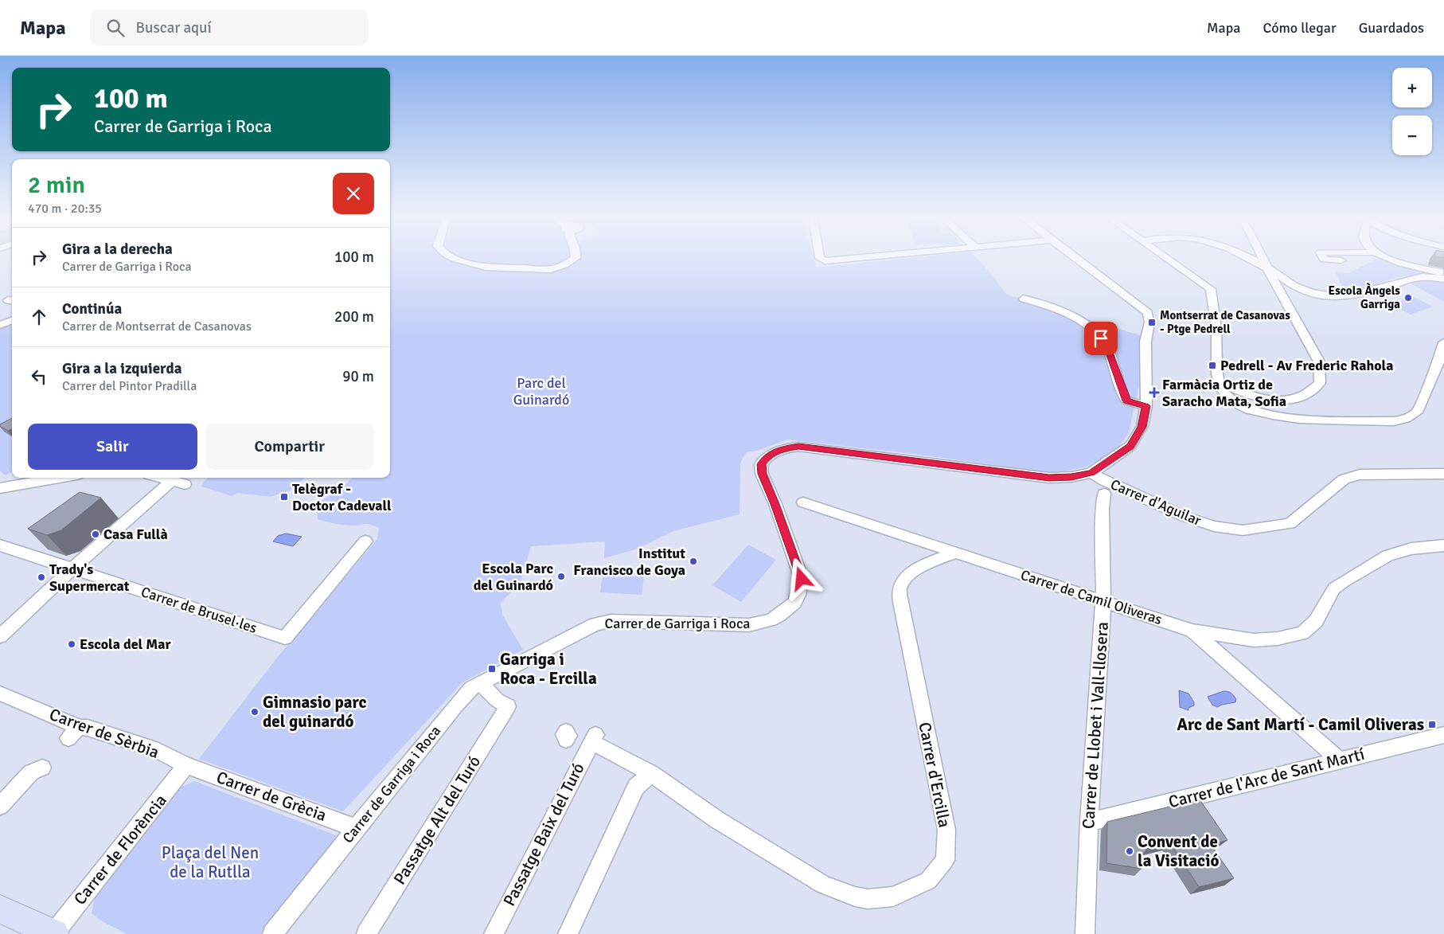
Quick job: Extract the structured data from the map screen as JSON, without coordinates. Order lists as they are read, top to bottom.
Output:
{
  "streets": {
    "street": [
      "Carrer d'Aguilar",
      "Carrer de Camil Oliveras",
      "Carrer de Brusel·les",
      "Carrer de Garriga i Roca",
      "Carrer de Llobet i Vall-llosera",
      "Carrer de Sèrbia",
      "Carrer d'Ercilla",
      "Carrer de l'Arc de Sant Martí",
      "Carrer de Grècia",
      "Passatge Alt del Turó",
      "Passatge Baix del Turó",
      "Carrer de Florència"
    ]
  },
  "crossings": [
    ["Carrer d'Aguilar", "Carrer de Garriga i Roca"],
    ["Carrer de Camil Oliveras", "Carrer de Llobet i Vall-llosera"],
    ["Carrer de Camil Oliveras", "Carrer d'Ercilla"],
    ["Carrer de Camil Oliveras", "Carrer de l'Arc de Sant Martí"],
    ["Carrer de Garriga i Roca", "Carrer de Grècia"],
    ["Carrer de Garriga i Roca", "Passatge Alt del Turó"],
    ["Carrer de Llobet i Vall-llosera", "Carrer de l'Arc de Sant Martí"],
    ["Carrer de Sèrbia", "Carrer de Grècia"],
    ["Carrer de Sèrbia", "Carrer de Florència"],
    ["Carrer d'Ercilla", "Passatge Baix del Turó"],
    ["Carrer de Grècia", "Carrer de Florència"]
  ],
  "parks": ["Parc del Guinardó", "Plaça del Nen de la Rutlla"],
  "places": {
    "other": [
      "Escola Àngels Garriga",
      "Casa Fullà",
      "Institut Francisco de Goya",
      "Escola Parc del Guinardó",
      "Trady's Supermercat",
      "Escola del Mar",
      "Gimnasio parc del guinardó",
      "Convent de la Visitació"
    ],
    "transit": [
      "Montserrat de Casanovas - Ptge Pedrell",
      "Pedrell - Av Frederic Rahola",
      "Telègraf - Doctor Cadevall",
      "Garriga i Roca - Ercilla",
      "Arc de Sant Martí - Camil Oliveras"
    ],
    "health": ["Farmàcia Ortiz de Saracho Mata, Sofia"]
  },
  "page": {
    "header": "Mapa",
    "search": "Buscar aquí",
    "nav": ["Mapa", "Cómo llegar", "Guardados"],
    "map_buttons": ["+", "−"],
    "turn": ["100 m", "Carrer de Garriga i Roca"],
    "heading": ["2 min", "470 m · 20:35"],
    "list": [
      {
        "name": "Gira a la derecha",
        "note": "Carrer de Garriga i Roca",
        "value": "100 m"
      },
      {
        "name": "Continúa",
        "note": "Carrer de Montserrat de Casanovas",
        "value": "200 m"
      },
      {
        "name": "Gira a la izquierda",
        "note": "Carrer del Pintor Pradilla",
        "value": "90 m"
      }
    ],
    "buttons": ["Salir", "Compartir"]
  }
}
